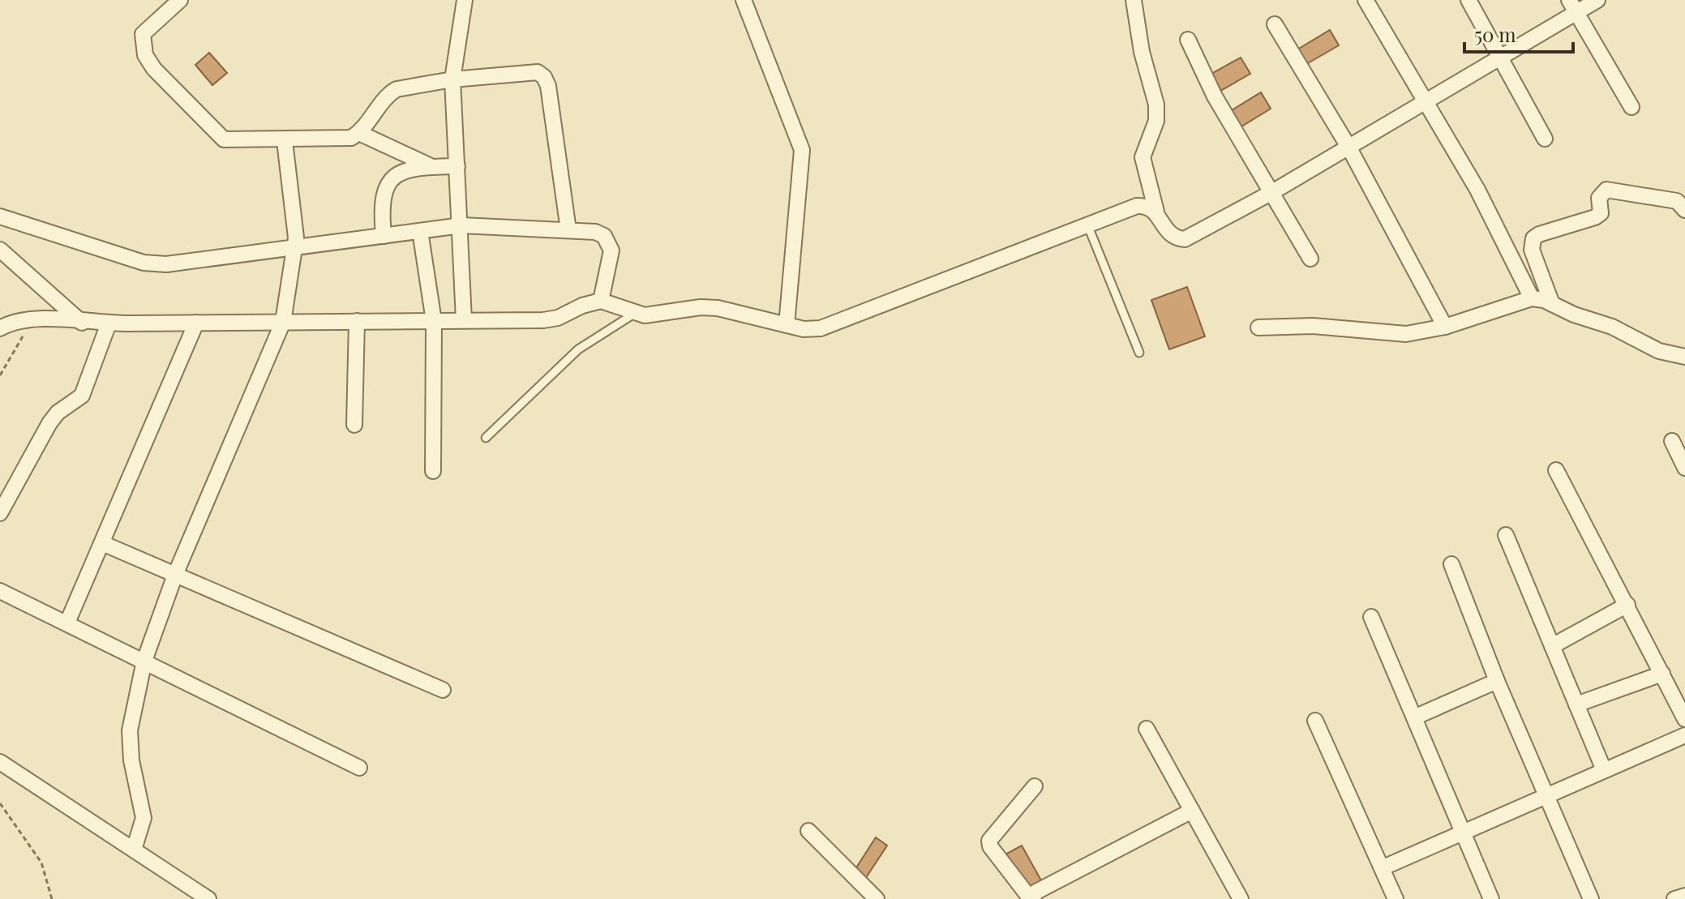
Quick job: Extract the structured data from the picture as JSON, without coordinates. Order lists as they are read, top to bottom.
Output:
{
  "scale_bar": "50 m"
}
